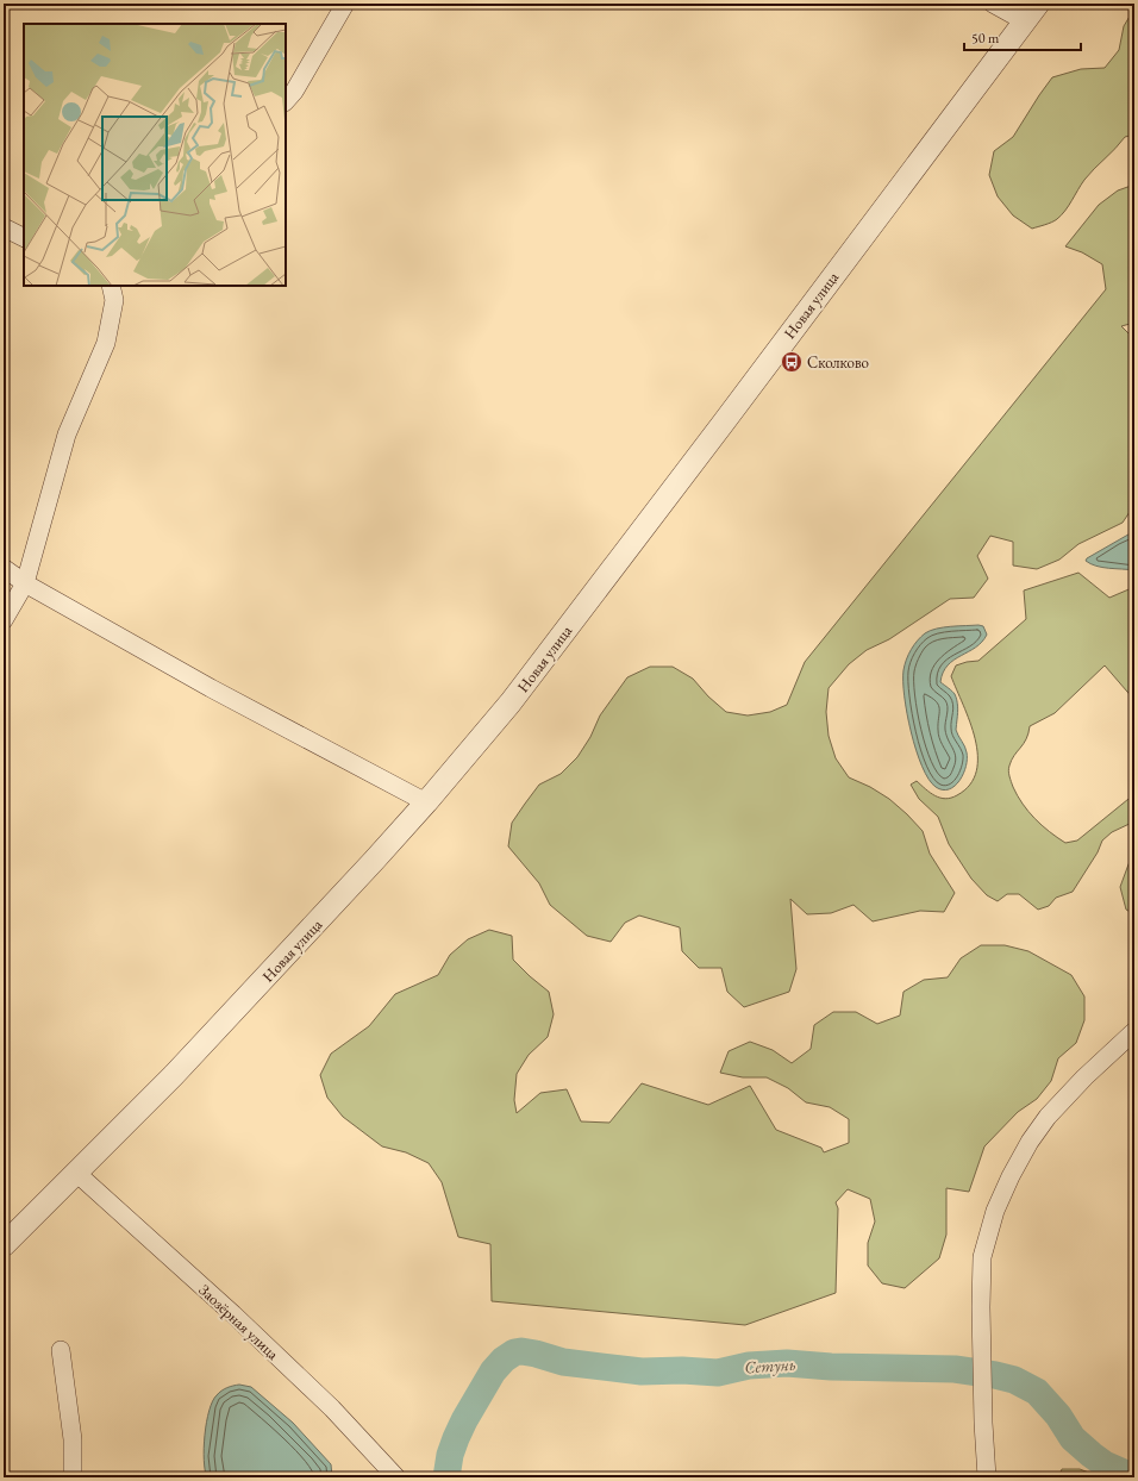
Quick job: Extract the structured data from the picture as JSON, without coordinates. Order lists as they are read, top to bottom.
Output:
{
  "streets": {
    "street": ["Новая улица", "Заозёрная улица"]
  },
  "crossings": [
    ["Новая улица", "Заозёрная улица"]
  ],
  "water": ["Сетунь"],
  "places": {
    "bus stop": ["Сколково"]
  },
  "scale_bar": "50 m"
}
